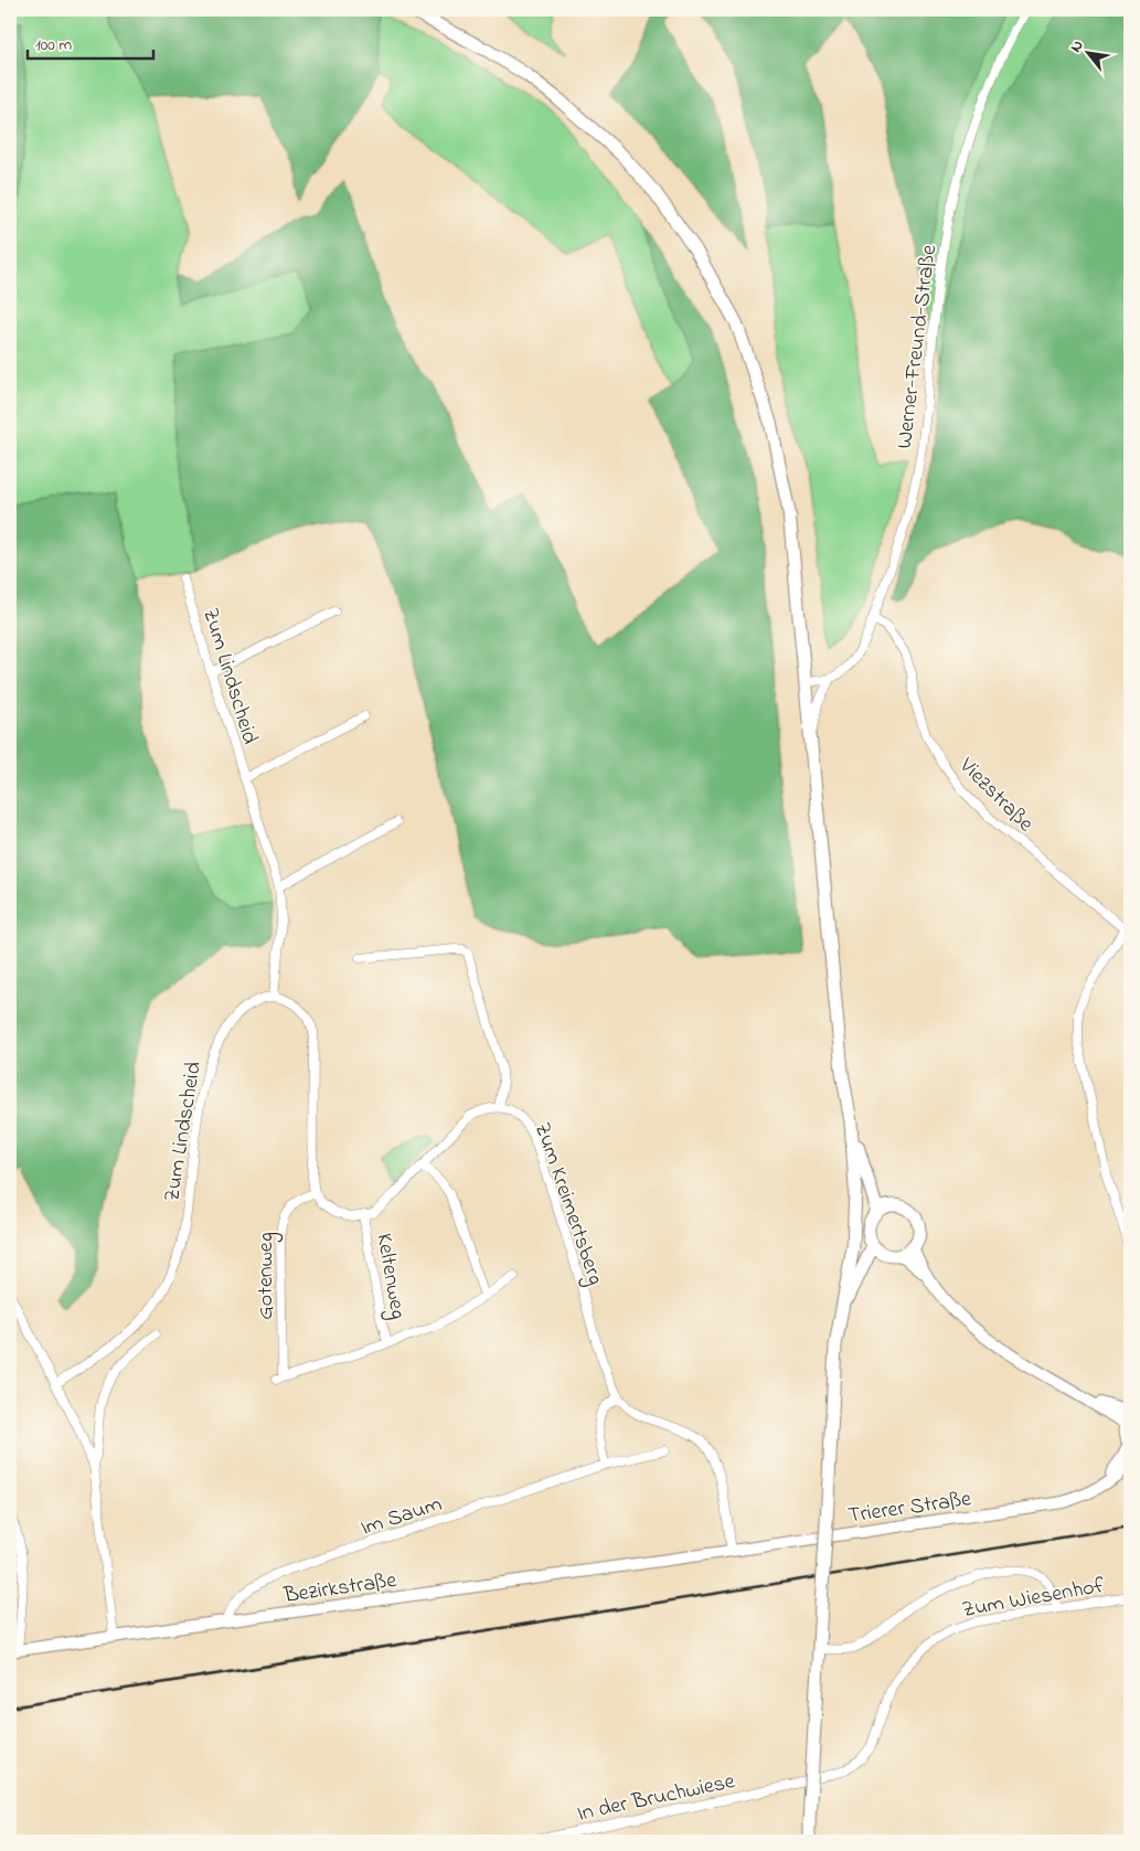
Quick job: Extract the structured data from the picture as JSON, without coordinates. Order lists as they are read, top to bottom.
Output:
{
  "streets": {
    "street": [
      "Werner-Freund-Straße",
      "Zum Lindscheid",
      "Viezstraße",
      "Zum Kreimertsberg",
      "Gotenweg",
      "Keltenweg",
      "Trierer Straße",
      "Im Saum",
      "Bezirkstraße",
      "Zum Wiesenhof",
      "In der Bruchwiese"
    ]
  },
  "crossings": [
    ["Werner-Freund-Straße", "Viezstraße"],
    ["Zum Kreimertsberg", "Trierer Straße"],
    ["Gotenweg", "Keltenweg"],
    ["Trierer Straße", "Bezirkstraße"],
    ["Im Saum", "Bezirkstraße"],
    ["Zum Wiesenhof", "In der Bruchwiese"]
  ],
  "scale_bar": "100 m",
  "north": "top left"
}
